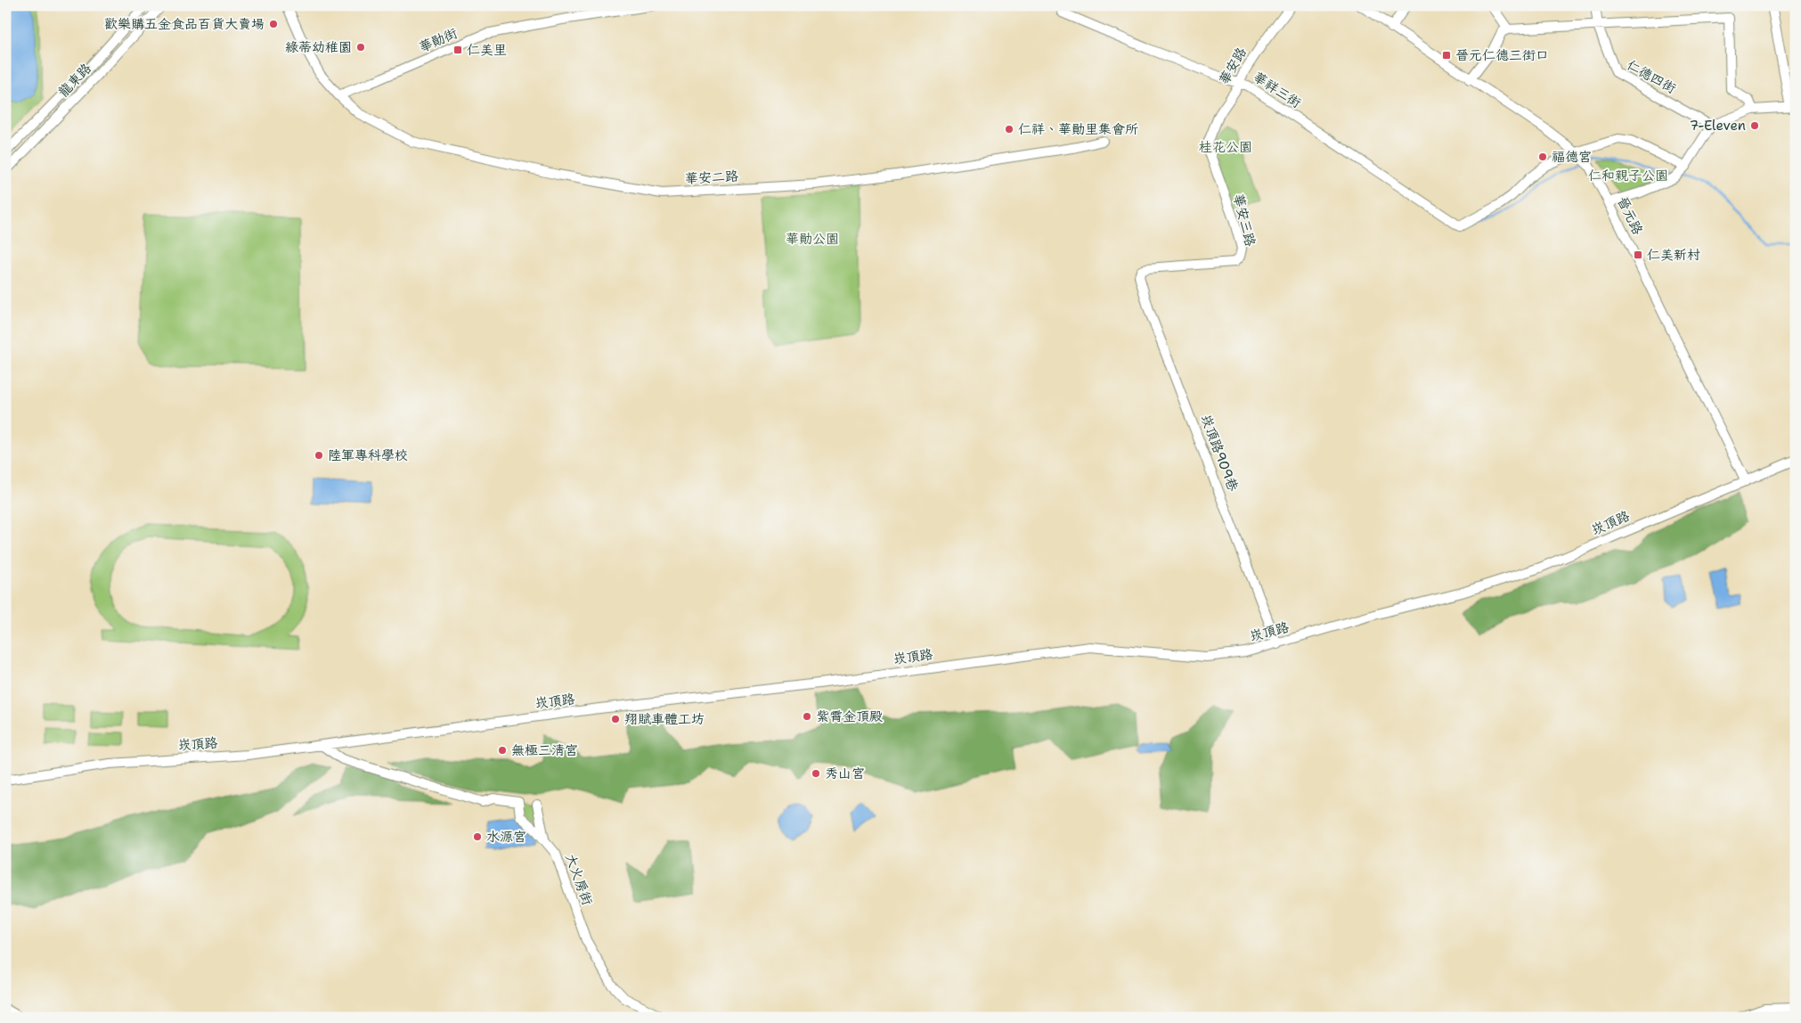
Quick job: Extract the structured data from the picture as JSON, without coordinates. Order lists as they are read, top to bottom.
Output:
{
  "streets": {
    "street": [
      "華勛街",
      "華安路",
      "仁德四街",
      "龍東路",
      "華祥三街",
      "華安二路",
      "晉元路",
      "華安三路",
      "崁頂路909巷",
      "崁頂路",
      "大火房街"
    ]
  },
  "crossings": [
    ["華勛街", "華安二路"],
    ["華安路", "華祥三街"],
    ["華安路", "華安三路"],
    ["華祥三街", "晉元路"],
    ["晉元路", "崁頂路"],
    ["華安三路", "崁頂路909巷"],
    ["崁頂路909巷", "崁頂路"],
    ["崁頂路", "大火房街"]
  ],
  "parks": ["桂花公園", "仁和親子公園", "華勛公園"],
  "places": {
    "other": [
      "歡樂購五金食品百貨大賣場",
      "綠蒂幼稚園",
      "7-Eleven",
      "仁祥、華勛里集會所",
      "福德宮",
      "陸軍專科學校",
      "紫霄金頂殿",
      "翔賦車體工坊",
      "無極三清宮",
      "秀山宮",
      "水源宮"
    ],
    "transit": ["仁美里", "晉元仁德三街口", "仁美新村"]
  }
}
